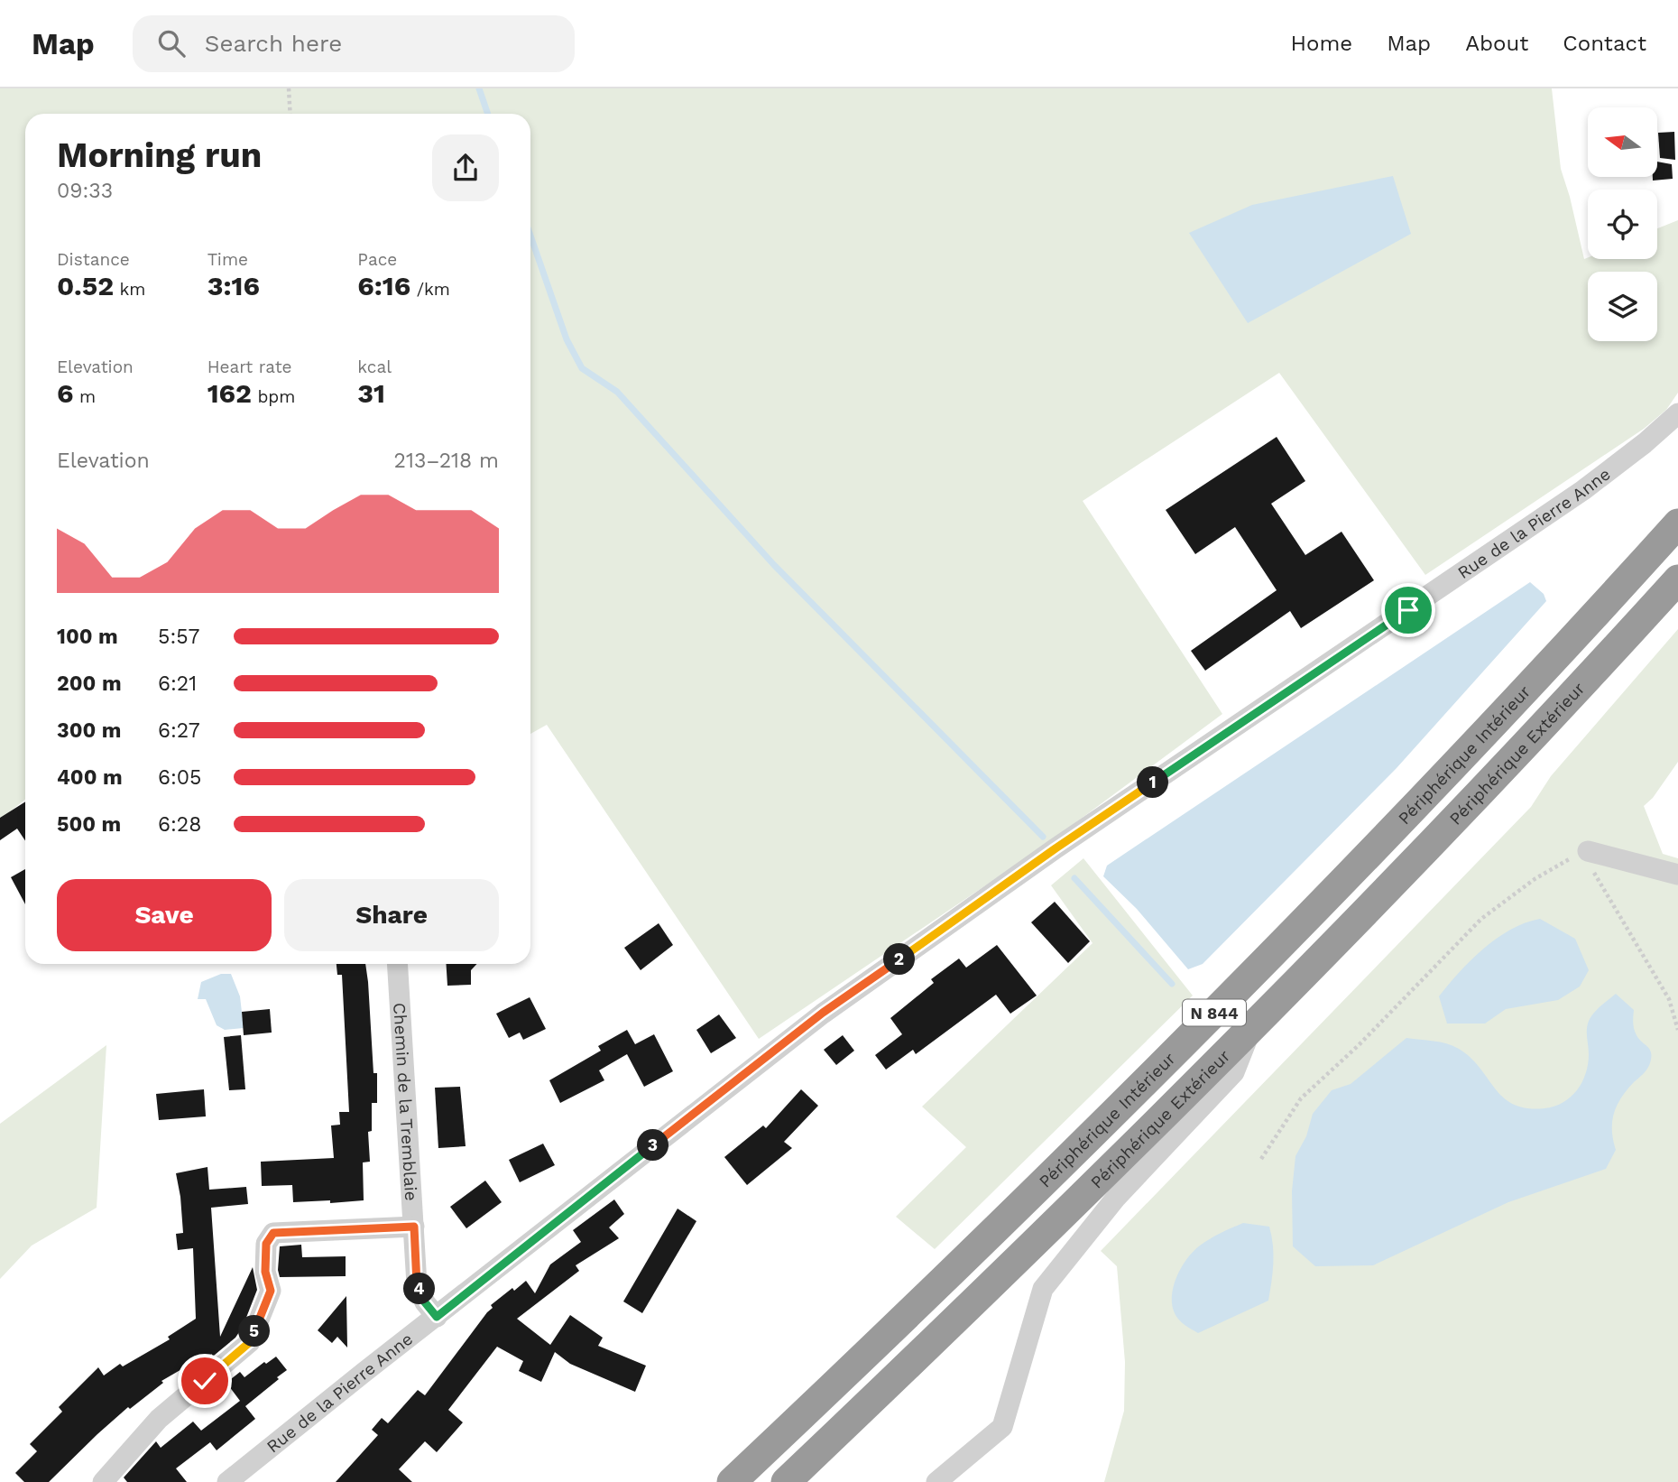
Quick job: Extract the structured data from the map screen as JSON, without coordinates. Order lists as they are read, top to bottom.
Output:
{
  "streets": {
    "highway": ["Périphérique Extérieur", "Périphérique Intérieur", "N 844"],
    "street": ["Rue de la Pierre Anne", "Chemin de la Tremblaie"]
  },
  "crossings": [
    ["Rue de la Pierre Anne", "Chemin de la Tremblaie"]
  ],
  "north": "left",
  "page": {
    "header": "Map",
    "search": "Search here",
    "nav": [
      "Home",
      "Map",
      "About",
      "Contact"
    ],
    "heading": ["Morning run", "09:33"],
    "stats": [
      ["Distance", "0.52 km"],
      ["Time", "3:16"],
      ["Pace", "6:16 /km"],
      ["Elevation", "6 m"],
      ["Heart rate", "162 bpm"],
      ["kcal", "31"]
    ],
    "chart": ["Elevation", "213–218 m"],
    "list": [
      {
        "name": "100 m",
        "note": "5:57"
      },
      {
        "name": "200 m",
        "note": "6:21"
      },
      {
        "name": "300 m",
        "note": "6:27"
      },
      {
        "name": "400 m",
        "note": "6:05"
      },
      {
        "name": "500 m",
        "note": "6:28"
      }
    ],
    "pins": [
      "1",
      "2",
      "3",
      "4",
      "5"
    ],
    "buttons": ["Save", "Share"]
  }
}
